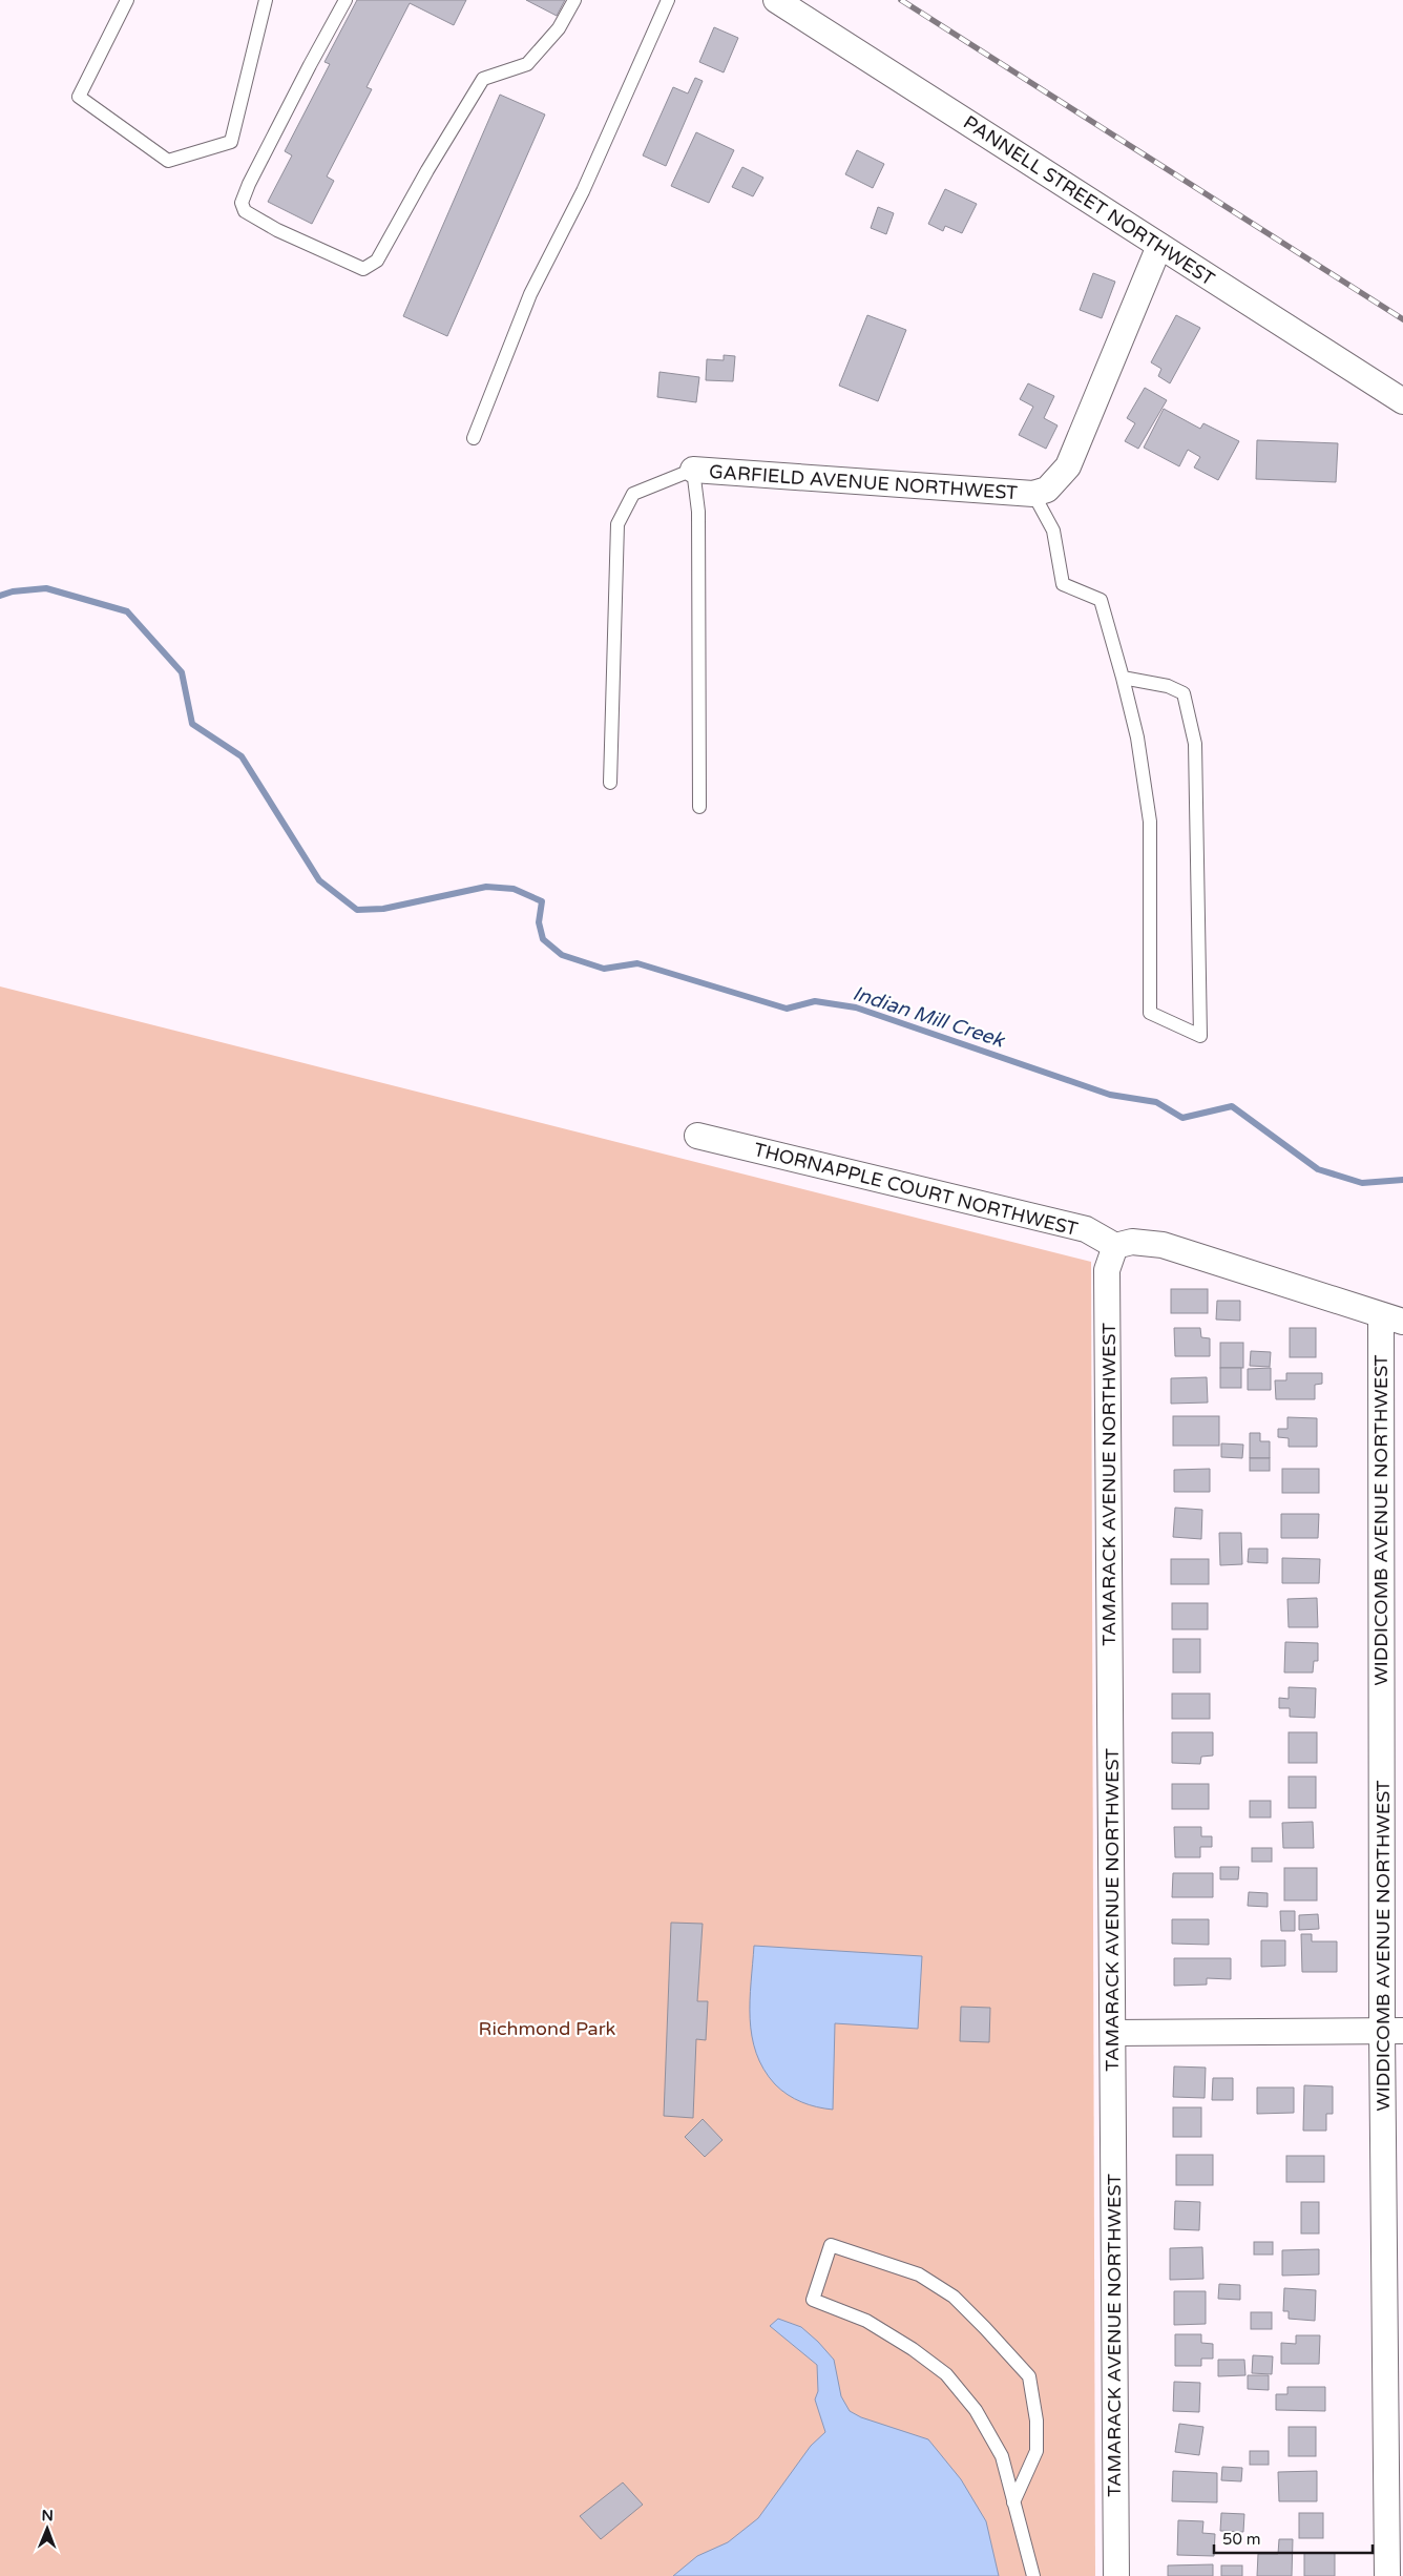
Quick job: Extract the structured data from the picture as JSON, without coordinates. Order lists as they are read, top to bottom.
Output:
{
  "streets": {
    "street": [
      "PANNELL STREET NORTHWEST",
      "GARFIELD AVENUE NORTHWEST",
      "THORNAPPLE COURT NORTHWEST",
      "TAMARACK AVENUE NORTHWEST",
      "WIDDICOMB AVENUE NORTHWEST"
    ]
  },
  "crossings": [
    ["THORNAPPLE COURT NORTHWEST", "TAMARACK AVENUE NORTHWEST"]
  ],
  "water": ["Indian Mill Creek"],
  "parks": ["Richmond Park"],
  "scale_bar": "50 m",
  "north": "top"
}
